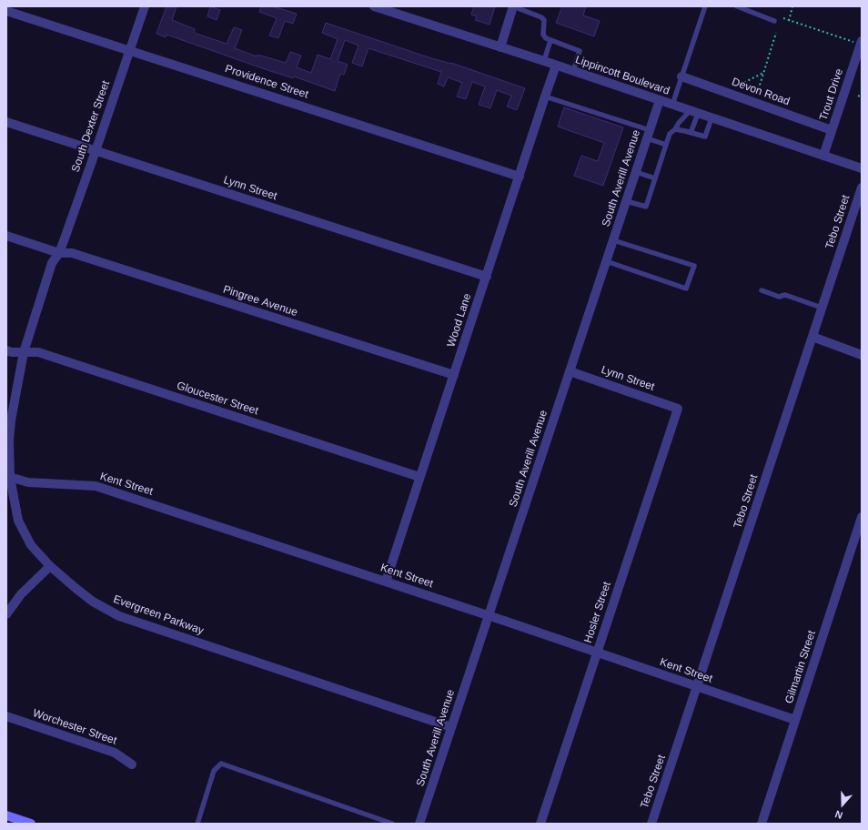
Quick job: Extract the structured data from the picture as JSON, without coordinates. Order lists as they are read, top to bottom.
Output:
{
  "streets": {
    "street": [
      "Lippincott Boulevard",
      "Providence Street",
      "Devon Road",
      "Trout Drive",
      "South Dexter Street",
      "South Averill Avenue",
      "Lynn Street",
      "Tebo Street",
      "Pingree Avenue",
      "Wood Lane",
      "Gloucester Street",
      "Kent Street",
      "Hosler Street",
      "Evergreen Parkway",
      "Gilmartin Street",
      "Worchester Street"
    ]
  },
  "crossings": [
    ["Lippincott Boulevard", "Trout Drive"],
    ["Lippincott Boulevard", "South Averill Avenue"],
    ["Lippincott Boulevard", "Wood Lane"],
    ["Providence Street", "South Dexter Street"],
    ["Providence Street", "Wood Lane"],
    ["Devon Road", "Trout Drive"],
    ["South Dexter Street", "Lynn Street"],
    ["South Dexter Street", "Pingree Avenue"],
    ["South Dexter Street", "Evergreen Parkway"],
    ["South Averill Avenue", "Lynn Street"],
    ["South Averill Avenue", "Kent Street"],
    ["South Averill Avenue", "Evergreen Parkway"],
    ["Lynn Street", "Wood Lane"],
    ["Lynn Street", "Hosler Street"],
    ["Tebo Street", "Kent Street"],
    ["Pingree Avenue", "Wood Lane"],
    ["Pingree Avenue", "Evergreen Parkway"],
    ["Wood Lane", "Gloucester Street"],
    ["Wood Lane", "Kent Street"],
    ["Gloucester Street", "Evergreen Parkway"],
    ["Kent Street", "Hosler Street"],
    ["Kent Street", "Evergreen Parkway"],
    ["Kent Street", "Gilmartin Street"]
  ],
  "north": "bottom"
}
